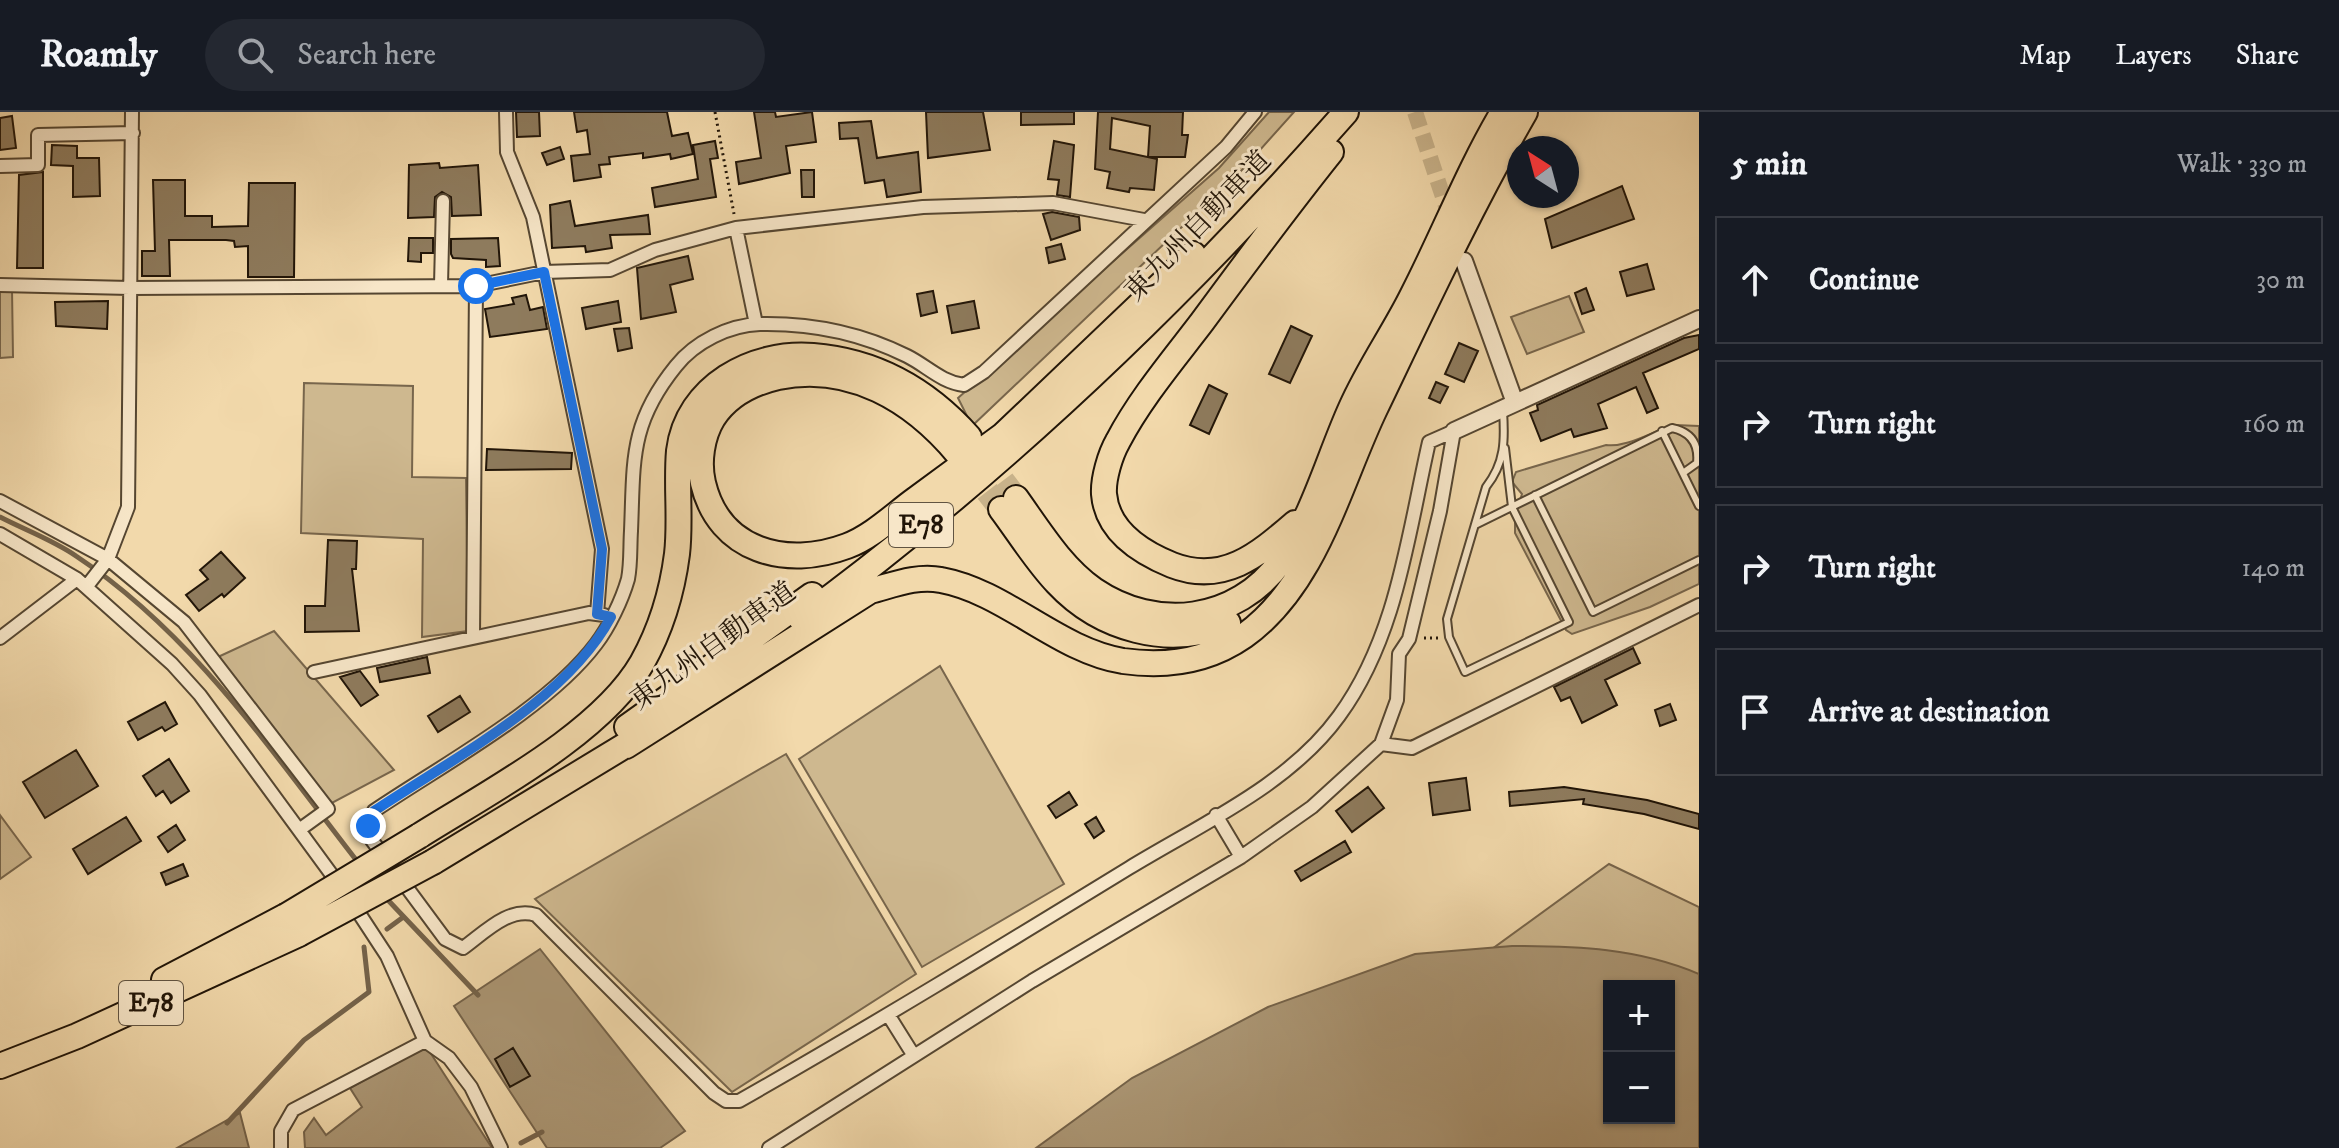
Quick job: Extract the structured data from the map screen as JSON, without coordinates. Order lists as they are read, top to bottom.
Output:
{
  "streets": {
    "highway": ["東九州自動車道", "E78"]
  },
  "north": "top left",
  "page": {
    "header": "Roamly",
    "search": "Search here",
    "nav": ["Map", "Layers", "Share"],
    "heading": ["5 min", "Walk · 330 m"],
    "list": [
      ["Continue", "30 m"],
      ["Turn right", "160 m"],
      ["Turn right", "140 m"],
      "Arrive at destination"
    ],
    "map_buttons": ["+", "−"]
  }
}
